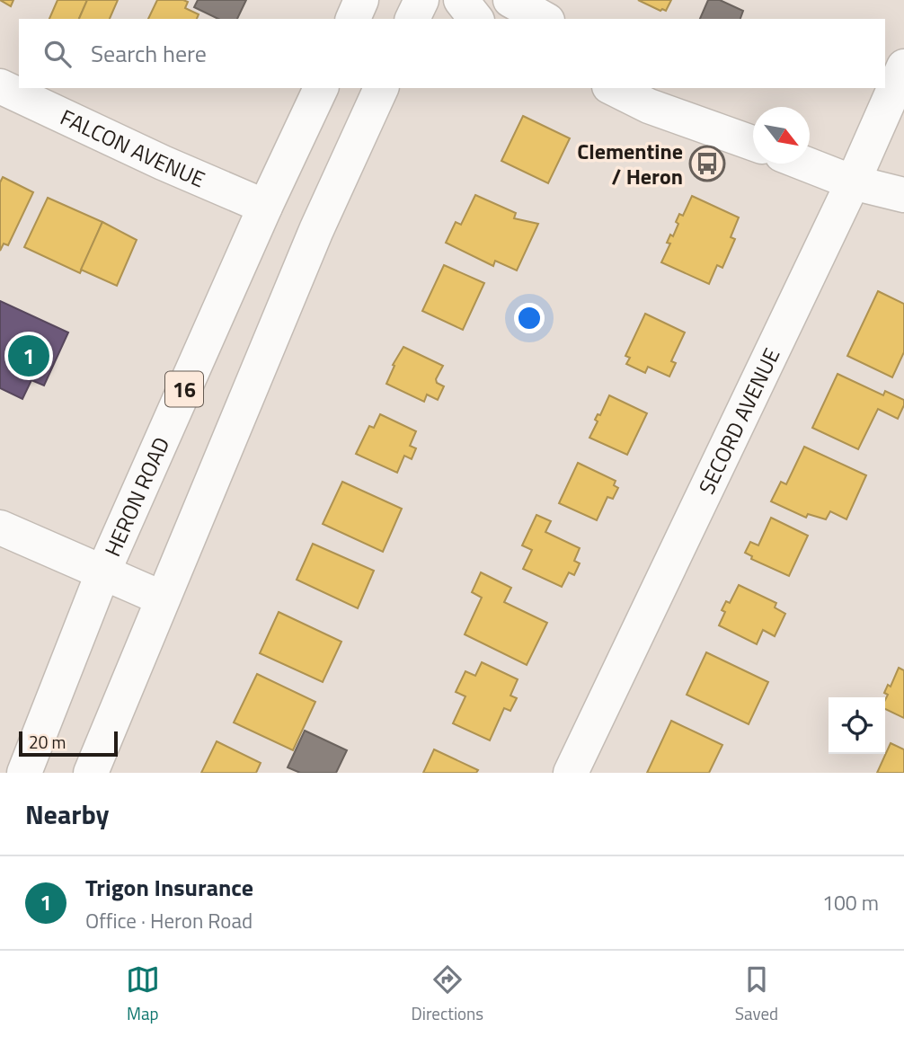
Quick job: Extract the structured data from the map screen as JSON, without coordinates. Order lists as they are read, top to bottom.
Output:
{
  "streets": {
    "street": [
      "FALCON AVENUE",
      "16",
      "SECORD AVENUE",
      "HERON ROAD"
    ]
  },
  "crossings": [
    ["FALCON AVENUE", "HERON ROAD"]
  ],
  "places": {
    "bus stop": ["Clementine / Heron"]
  },
  "scale_bar": "20 m",
  "north": "bottom right",
  "page": {
    "search": "Search here",
    "pins": "1",
    "scale": "20 m",
    "heading": "Nearby",
    "list": [
      {
        "mark": "1",
        "name": "Trigon Insurance",
        "note": "Office · Heron Road",
        "value": "100 m"
      }
    ],
    "nav": ["Map", "Directions", "Saved"]
  }
}
